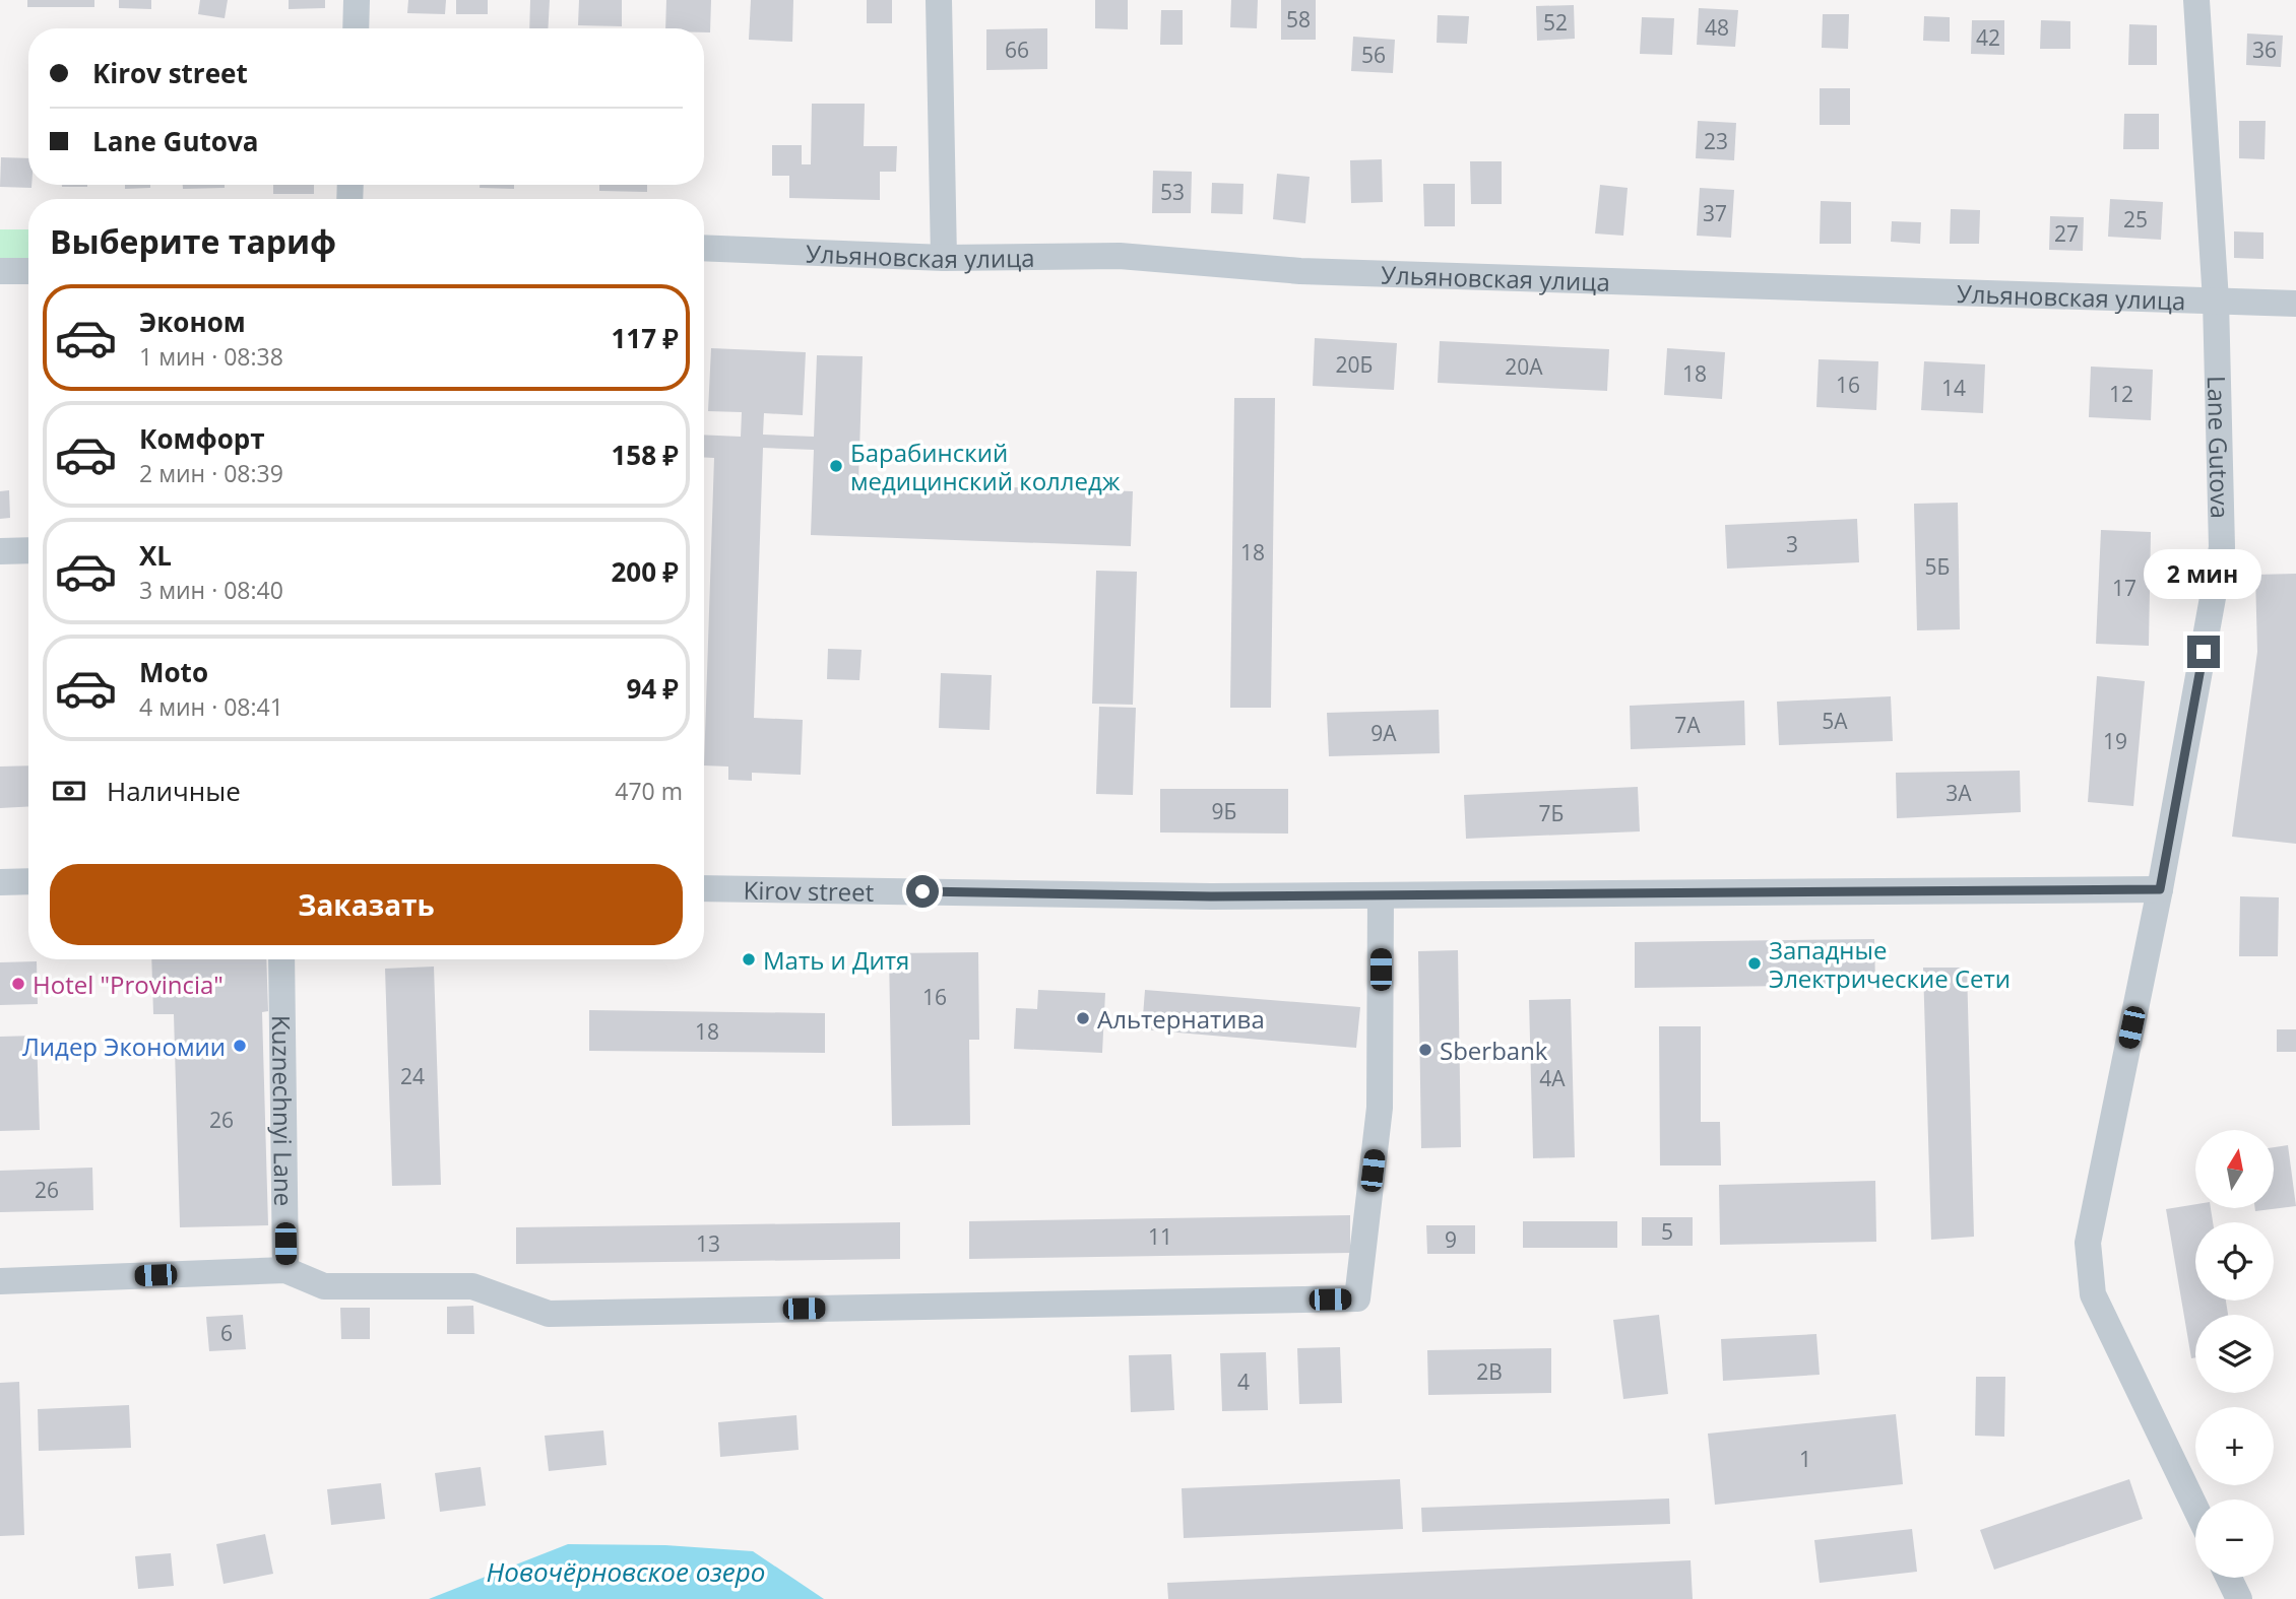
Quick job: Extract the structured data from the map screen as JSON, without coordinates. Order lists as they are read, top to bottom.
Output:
{
  "streets": {
    "street": [
      "Ульяновская улица",
      "Lane Gutova",
      "Kirov street",
      "Kuznechnyi Lane"
    ]
  },
  "crossings": [
    ["Ульяновская улица", "Lane Gutova"],
    ["Lane Gutova", "Kirov street"]
  ],
  "water": ["Новочёрновское озеро"],
  "places": [
    "Барабинский медицинский колледж",
    "Мать и Дитя",
    "Западные Электрические Сети",
    "Hotel \"Provincia\"",
    "Альтернатива",
    "Лидер Экономии",
    "Sberbank"
  ],
  "house_numbers": [
    "58",
    "52",
    "48",
    "42",
    "66",
    "36",
    "56",
    "23",
    "53",
    "37",
    "25",
    "27",
    "20Б",
    "20А",
    "18",
    "16",
    "14",
    "12",
    "3",
    "18",
    "5Б",
    "17",
    "5А",
    "7А",
    "9А",
    "19",
    "3А",
    "9Б",
    "7Б",
    "16",
    "18",
    "24",
    "4А",
    "26",
    "26",
    "5",
    "11",
    "9",
    "13",
    "6",
    "2В",
    "4",
    "1"
  ],
  "north": "top",
  "page": {
    "banner": ["Kirov street", "Lane Gutova"],
    "heading": "Выберите тариф",
    "list": [
      {
        "name": "Эконом",
        "note": "1 мин · 08:38",
        "value": "117 ₽"
      },
      {
        "name": "Комфорт",
        "note": "2 мин · 08:39",
        "value": "158 ₽"
      },
      {
        "name": "XL",
        "note": "3 мин · 08:40",
        "value": "200 ₽"
      },
      {
        "name": "Moto",
        "note": "4 мин · 08:41",
        "value": "94 ₽"
      }
    ],
    "bubble": "2 мин",
    "pay": ["Наличные", "470 m"],
    "buttons": "Заказать",
    "map_buttons": ["+", "−"]
  }
}
